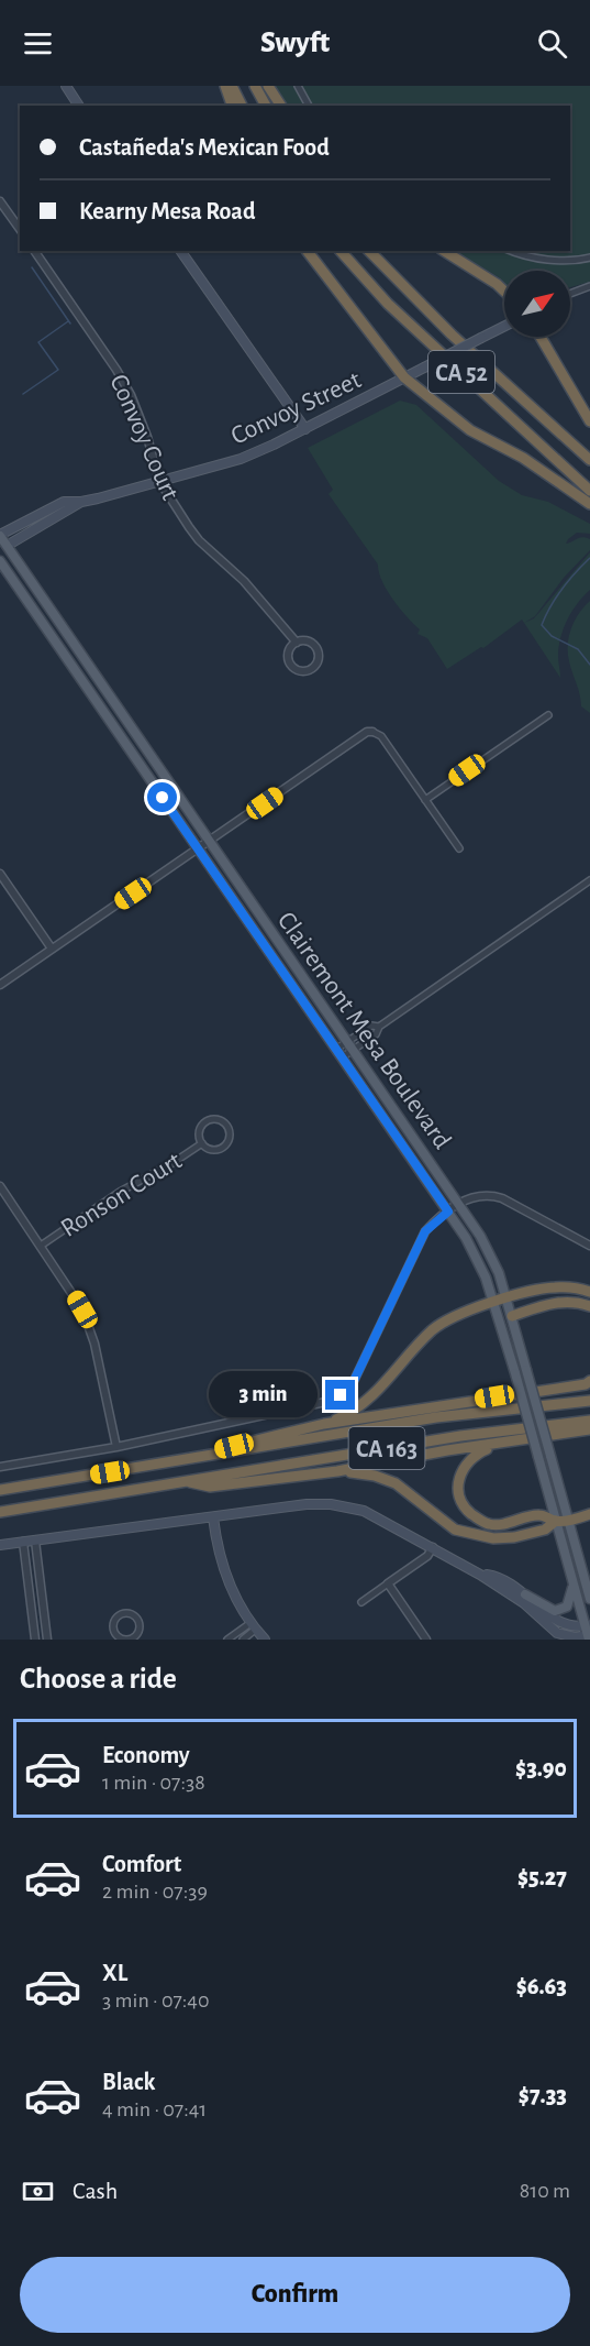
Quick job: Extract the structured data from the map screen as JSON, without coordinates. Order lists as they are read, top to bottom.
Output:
{
  "streets": {
    "highway": ["CA 52", "CA 163"],
    "main road": ["Convoy Street", "Clairemont Mesa Boulevard"],
    "street": ["Convoy Court", "Ronson Court"]
  },
  "crossings": [
    ["Convoy Street", "Convoy Court"],
    ["Convoy Street", "Clairemont Mesa Boulevard"]
  ],
  "north": "top right",
  "page": {
    "header": "Swyft",
    "banner": ["Castañeda's Mexican Food", "Kearny Mesa Road"],
    "bubble": "3 min",
    "heading": "Choose a ride",
    "list": [
      {
        "name": "Economy",
        "note": "1 min · 07:38",
        "value": "$3.90"
      },
      {
        "name": "Comfort",
        "note": "2 min · 07:39",
        "value": "$5.27"
      },
      {
        "name": "XL",
        "note": "3 min · 07:40",
        "value": "$6.63"
      },
      {
        "name": "Black",
        "note": "4 min · 07:41",
        "value": "$7.33"
      }
    ],
    "pay": ["Cash", "810 m"],
    "buttons": "Confirm"
  }
}
